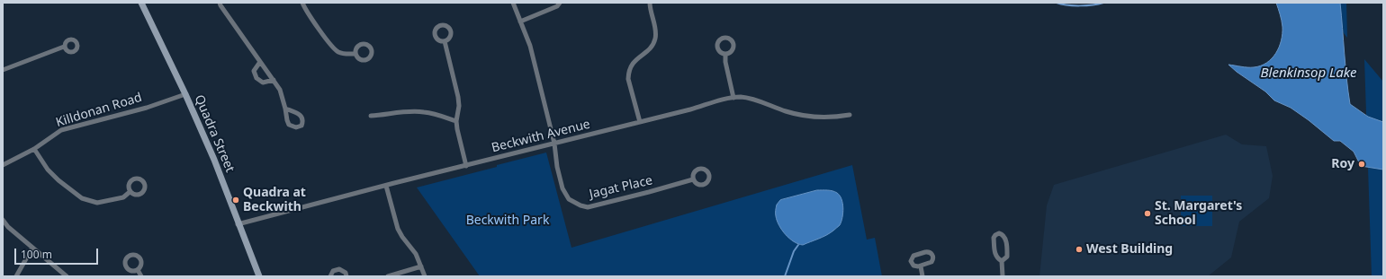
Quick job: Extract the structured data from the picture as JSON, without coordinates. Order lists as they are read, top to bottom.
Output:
{
  "streets": {
    "main road": ["Quadra Street"],
    "street": ["Killdonan Road", "Beckwith Avenue", "Jagat Place"]
  },
  "crossings": [
    ["Killdonan Road", "Quadra Street"],
    ["Quadra Street", "Beckwith Avenue"],
    ["Beckwith Avenue", "Jagat Place"]
  ],
  "water": ["Blenkinsop Lake"],
  "parks": ["Beckwith Park"],
  "places": [
    "Roy",
    "Quadra at Beckwith",
    "St. Margaret's School",
    "West Building"
  ],
  "scale_bar": "100 m"
}
